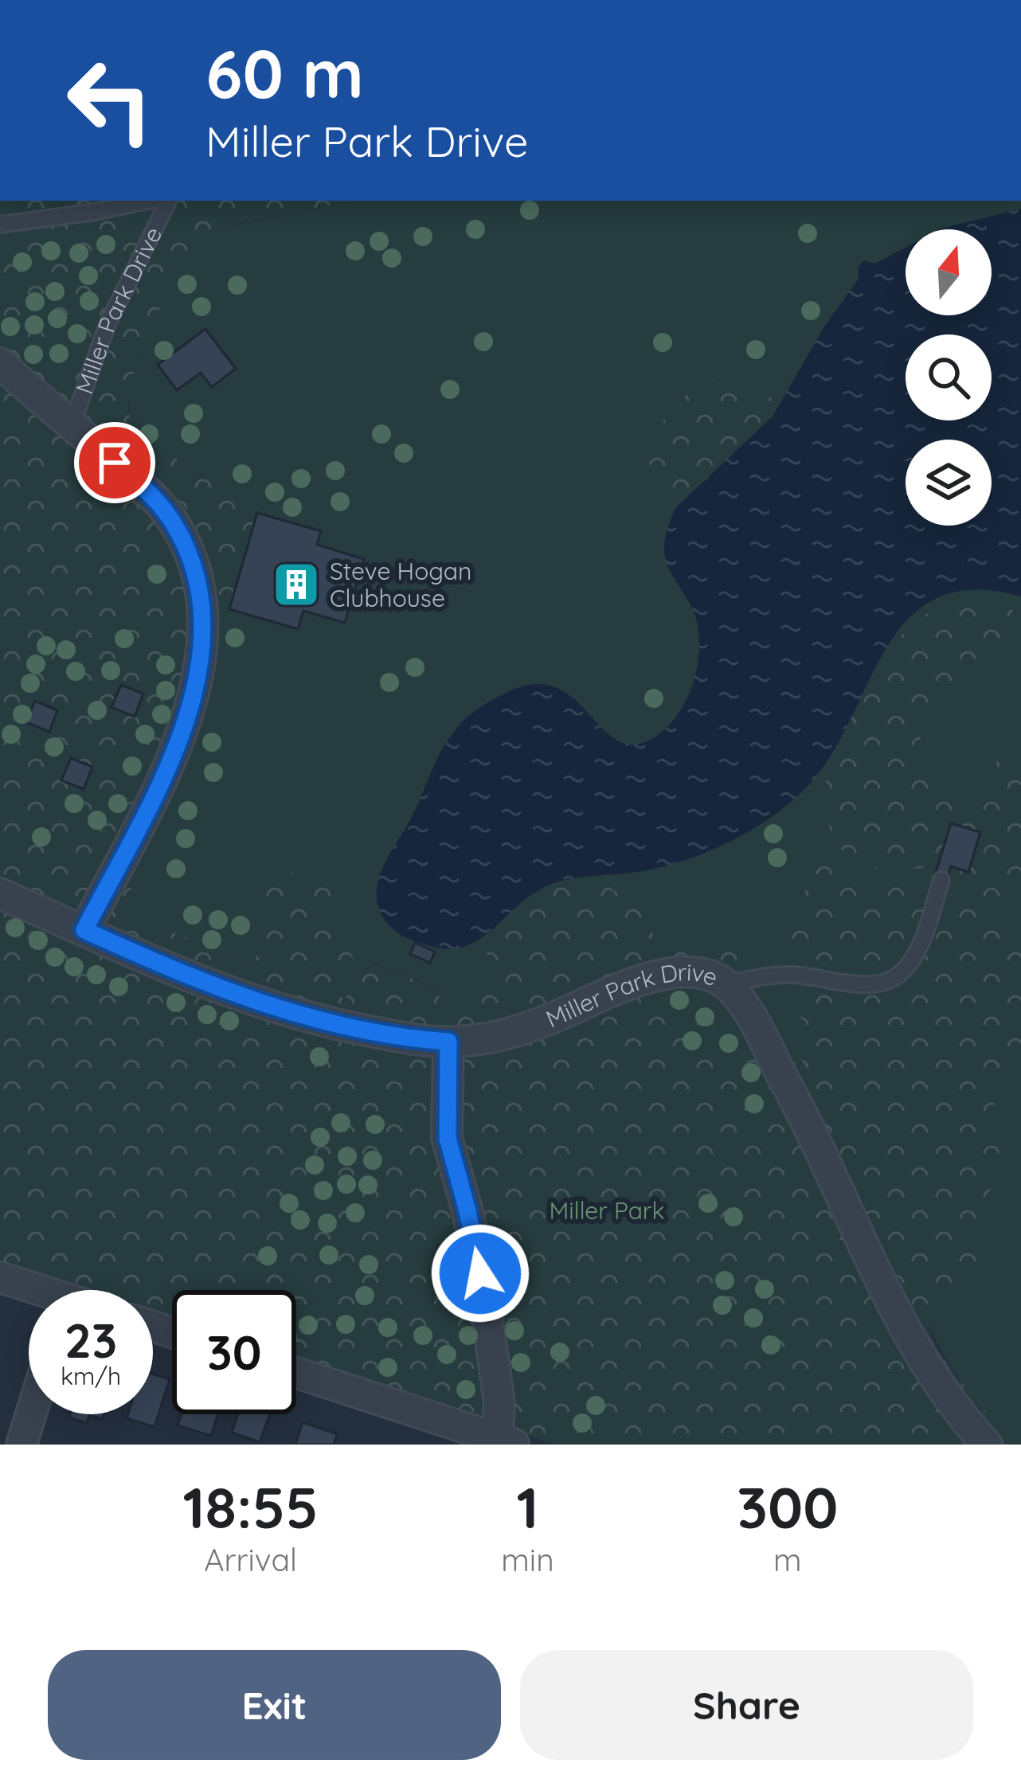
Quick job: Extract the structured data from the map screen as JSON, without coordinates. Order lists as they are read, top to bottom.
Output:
{
  "streets": {
    "street": ["Miller Park Drive"]
  },
  "parks": ["Miller Park"],
  "places": {
    "building": ["Steve Hogan Clubhouse"]
  },
  "north": "top",
  "page": {
    "turn": ["60 m", "Miller Park Drive"],
    "speed": "23 km/h",
    "limit": "30",
    "eta": [
      "18:55",
      "Arrival",
      "1",
      "min",
      "300",
      "m"
    ],
    "buttons": ["Exit", "Share"]
  }
}
